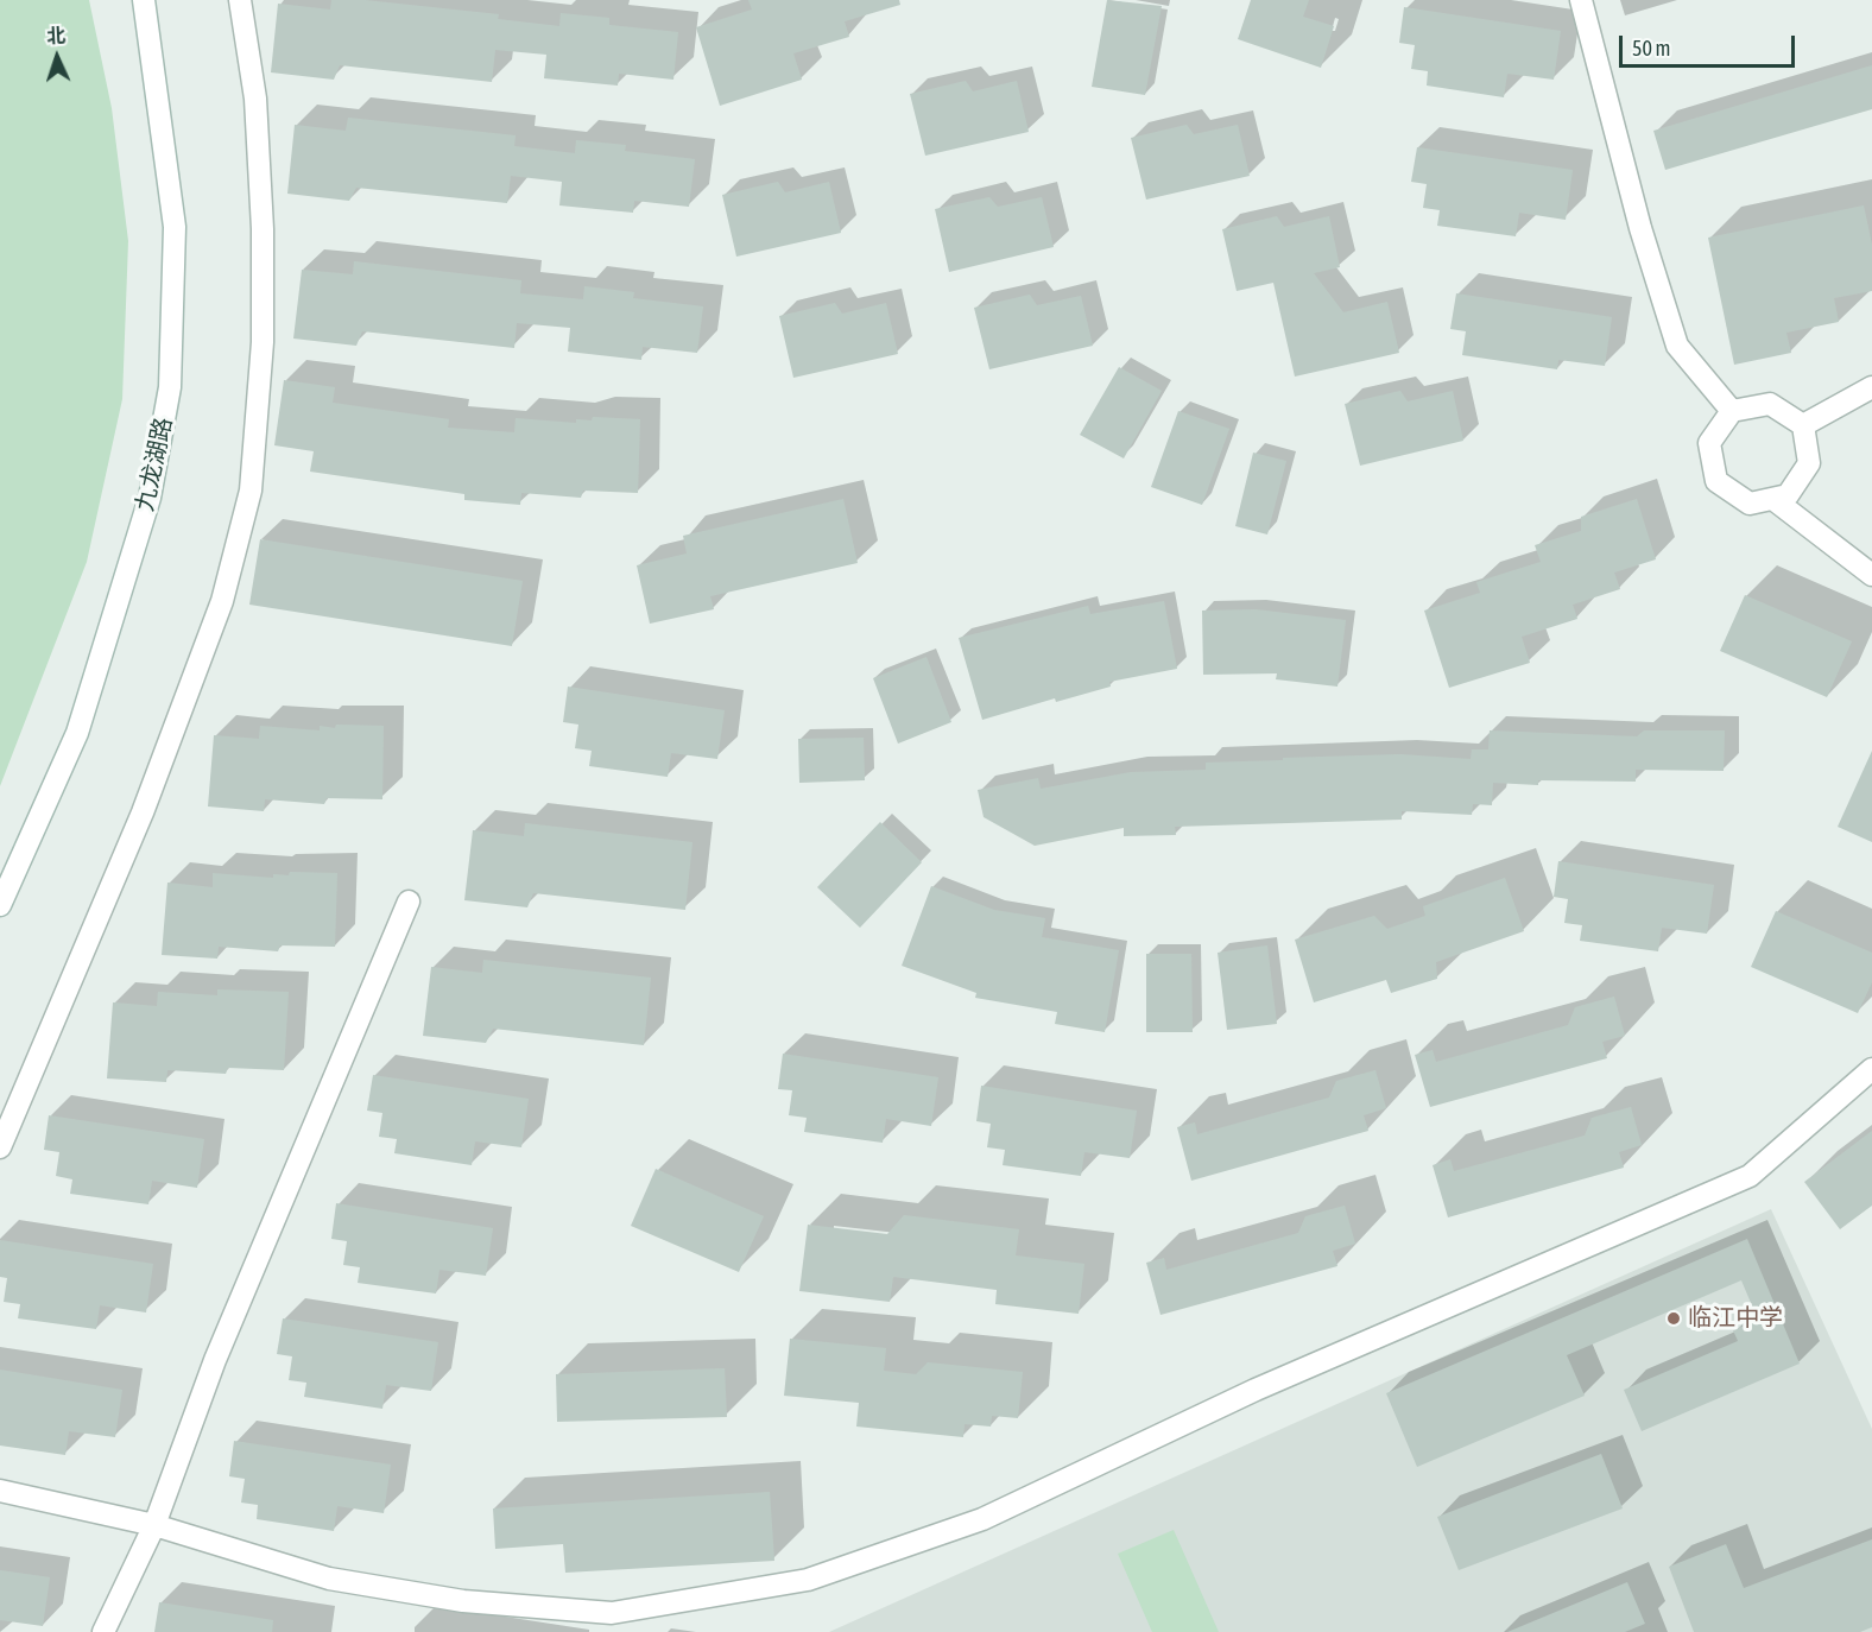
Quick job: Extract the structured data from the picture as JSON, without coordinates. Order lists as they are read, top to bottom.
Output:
{
  "streets": {
    "street": ["九龙湖路"]
  },
  "places": ["临江中学"],
  "scale_bar": "50 m",
  "north": "top"
}
